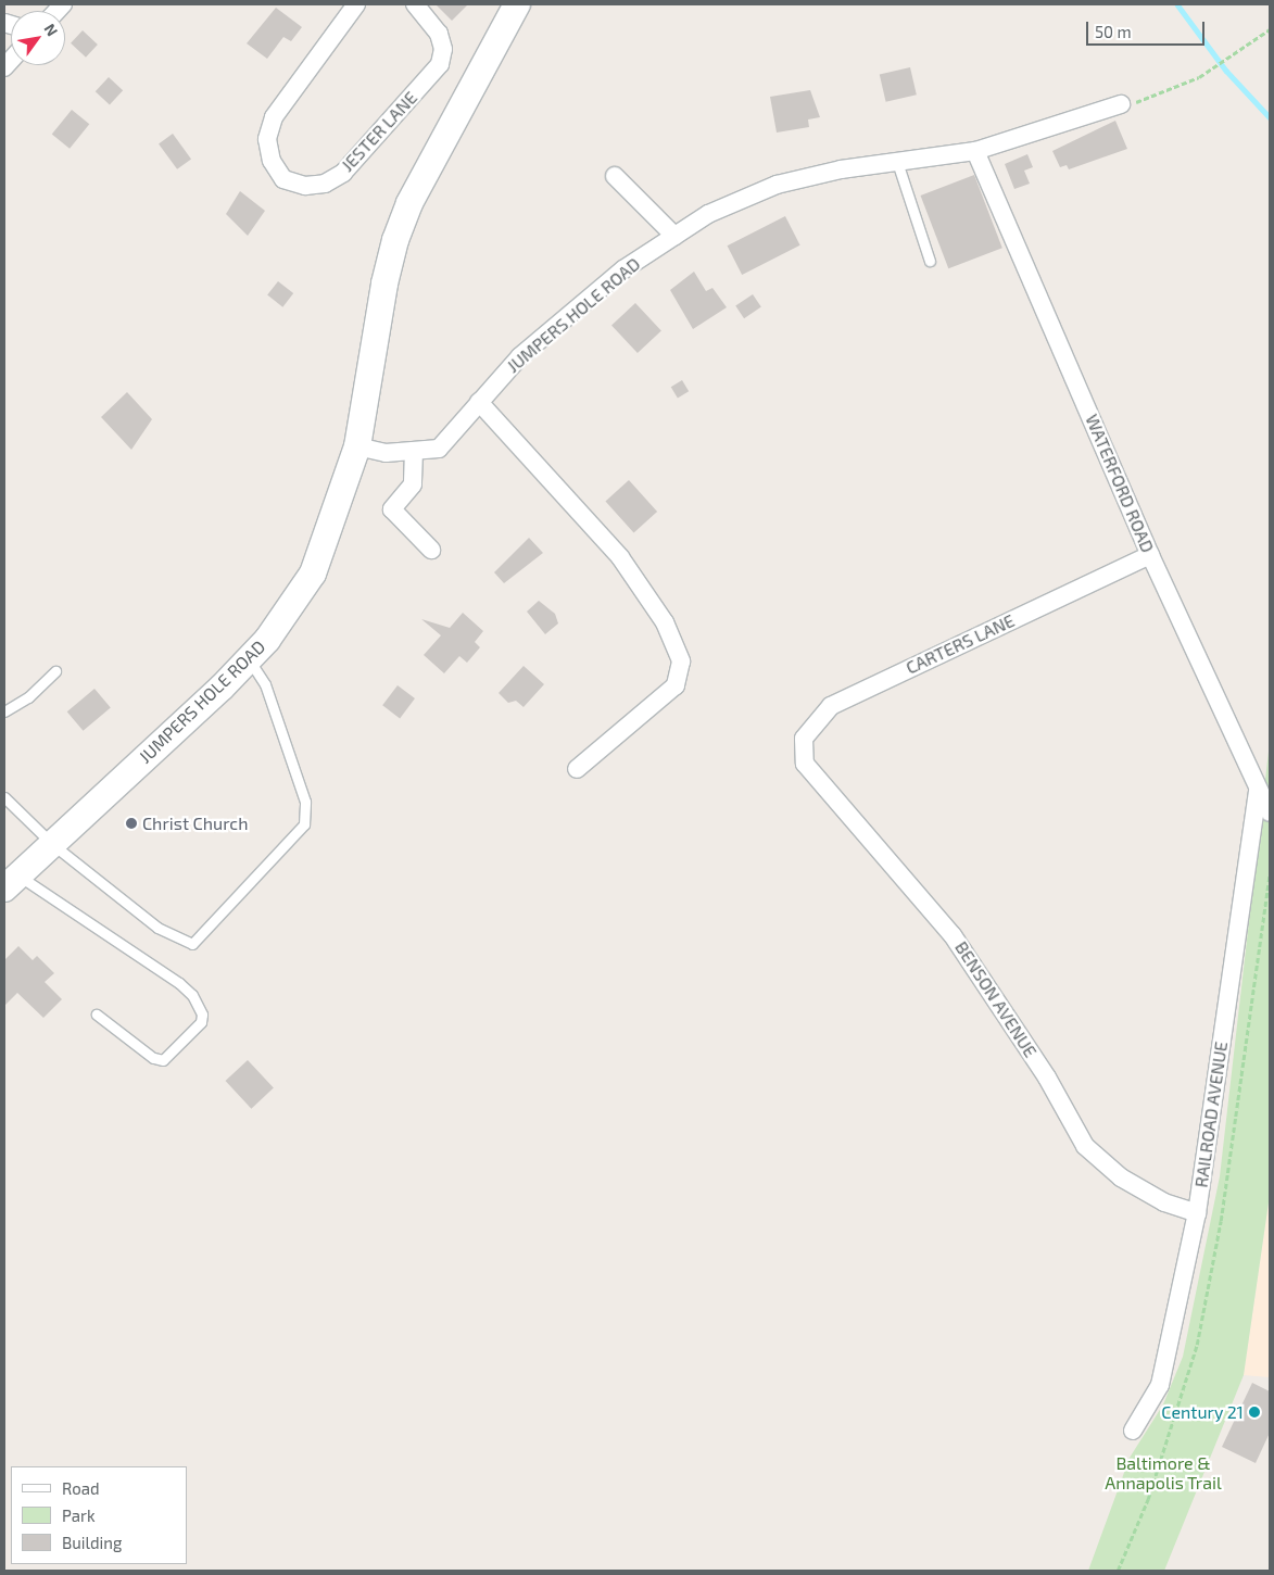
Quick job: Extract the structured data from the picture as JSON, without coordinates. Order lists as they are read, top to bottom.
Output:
{
  "streets": {
    "main road": ["JUMPERS HOLE ROAD"],
    "street": [
      "JESTER LANE",
      "WATERFORD ROAD",
      "CARTERS LANE",
      "BENSON AVENUE",
      "RAILROAD AVENUE"
    ]
  },
  "crossings": [
    ["JUMPERS HOLE ROAD", "WATERFORD ROAD"],
    ["WATERFORD ROAD", "CARTERS LANE"],
    ["WATERFORD ROAD", "RAILROAD AVENUE"],
    ["CARTERS LANE", "BENSON AVENUE"],
    ["BENSON AVENUE", "RAILROAD AVENUE"]
  ],
  "parks": ["Baltimore & Annapolis Trail"],
  "places": ["Christ Church", "Century 21"],
  "legend": ["Road", "Park", "Building"],
  "scale_bar": "50 m",
  "north": "top right"
}
